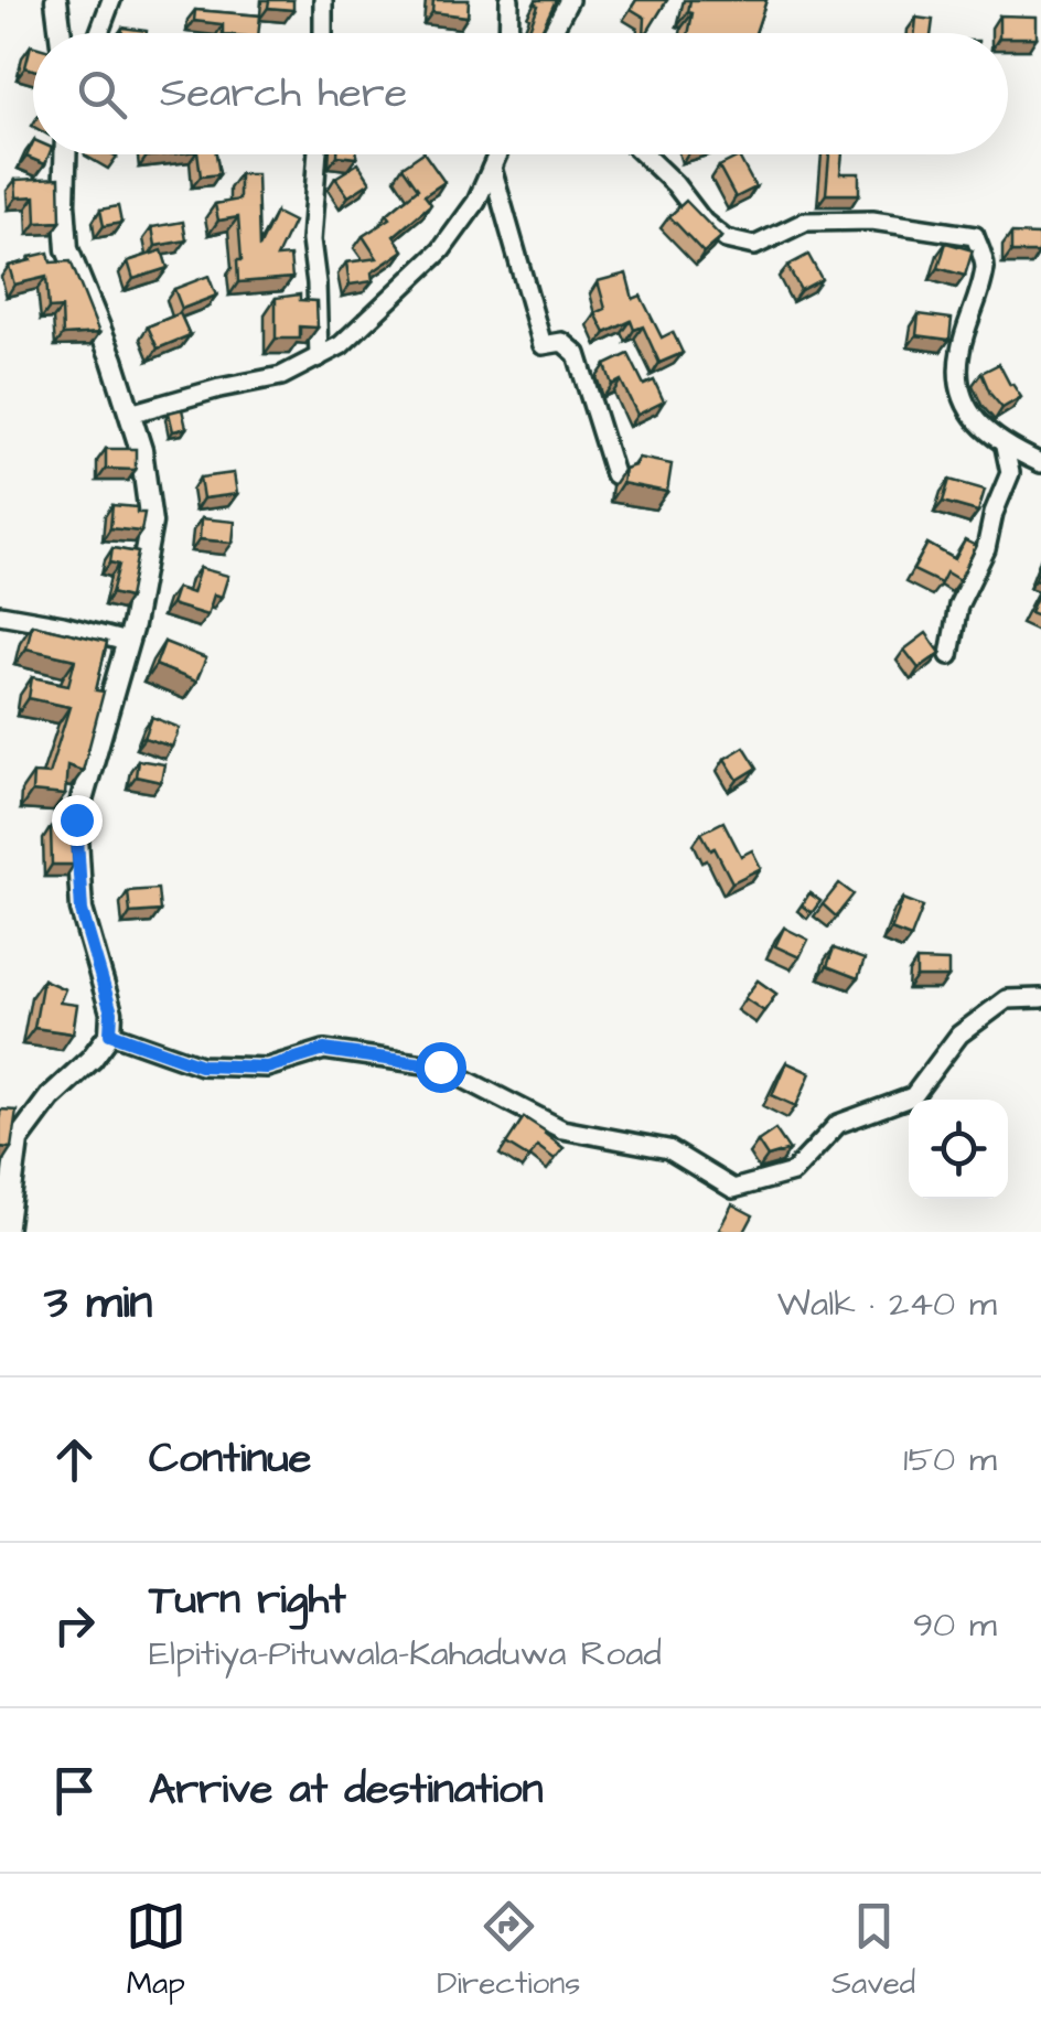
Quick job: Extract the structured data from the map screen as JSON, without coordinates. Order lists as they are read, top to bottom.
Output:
{
  "page": {
    "search": "Search here",
    "heading": ["3 min", "Walk · 240 m"],
    "list": [
      ["Continue", "150 m"],
      ["Turn right", "Elpitiya-Pituwala-Kahaduwa Road", "90 m"],
      "Arrive at destination"
    ],
    "nav": ["Map", "Directions", "Saved"]
  }
}
